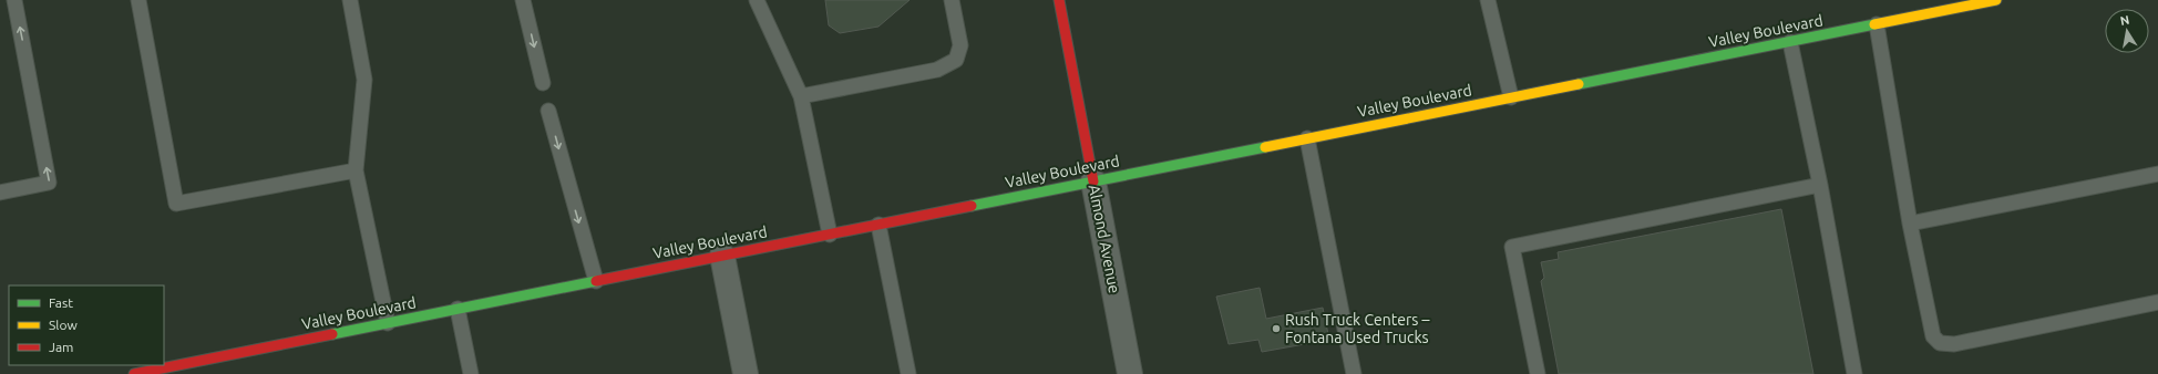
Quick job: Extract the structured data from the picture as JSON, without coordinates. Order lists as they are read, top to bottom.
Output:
{
  "streets": {
    "main road": ["Valley Boulevard", "Almond Avenue"]
  },
  "crossings": [
    ["Valley Boulevard", "Almond Avenue"]
  ],
  "places": ["Rush Truck Centers – Fontana Used Trucks"],
  "legend": ["Fast", "Slow", "Jam"],
  "north": "top"
}
